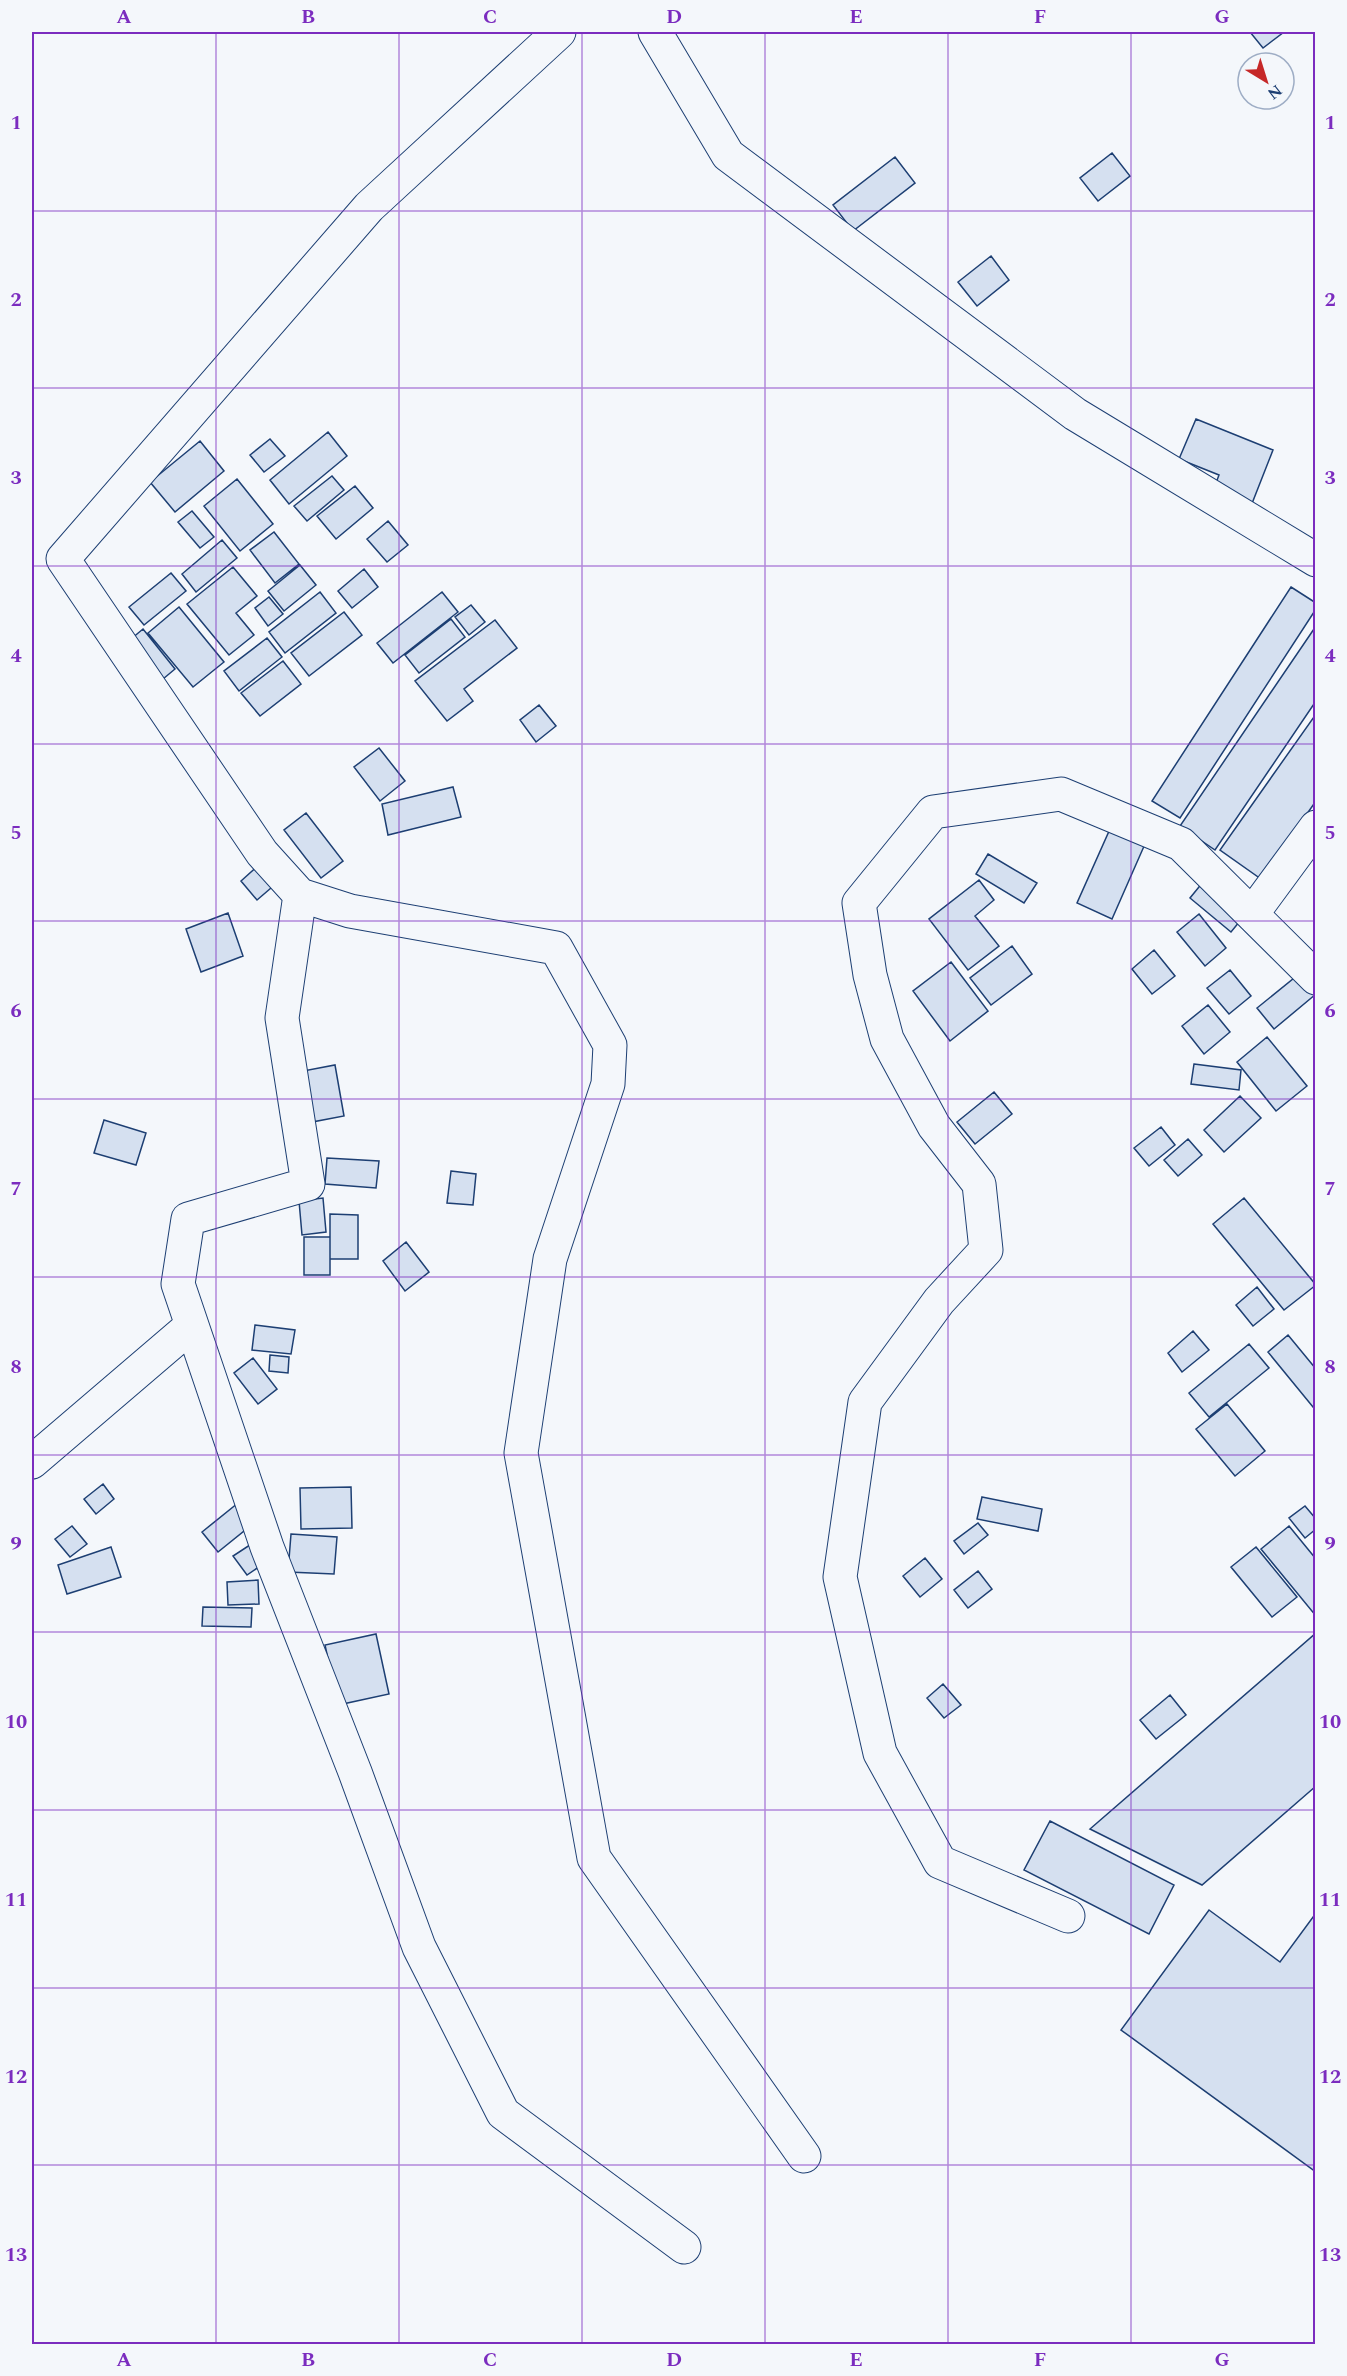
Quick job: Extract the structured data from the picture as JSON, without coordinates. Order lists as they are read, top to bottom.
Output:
{
  "north": "bottom right",
  "grid": {
    "columns": [
      "A",
      "B",
      "C",
      "D",
      "E",
      "F",
      "G"
    ],
    "rows": [
      "1",
      "2",
      "3",
      "4",
      "5",
      "6",
      "7",
      "8",
      "9",
      "10",
      "11",
      "12",
      "13"
    ]
  }
}
